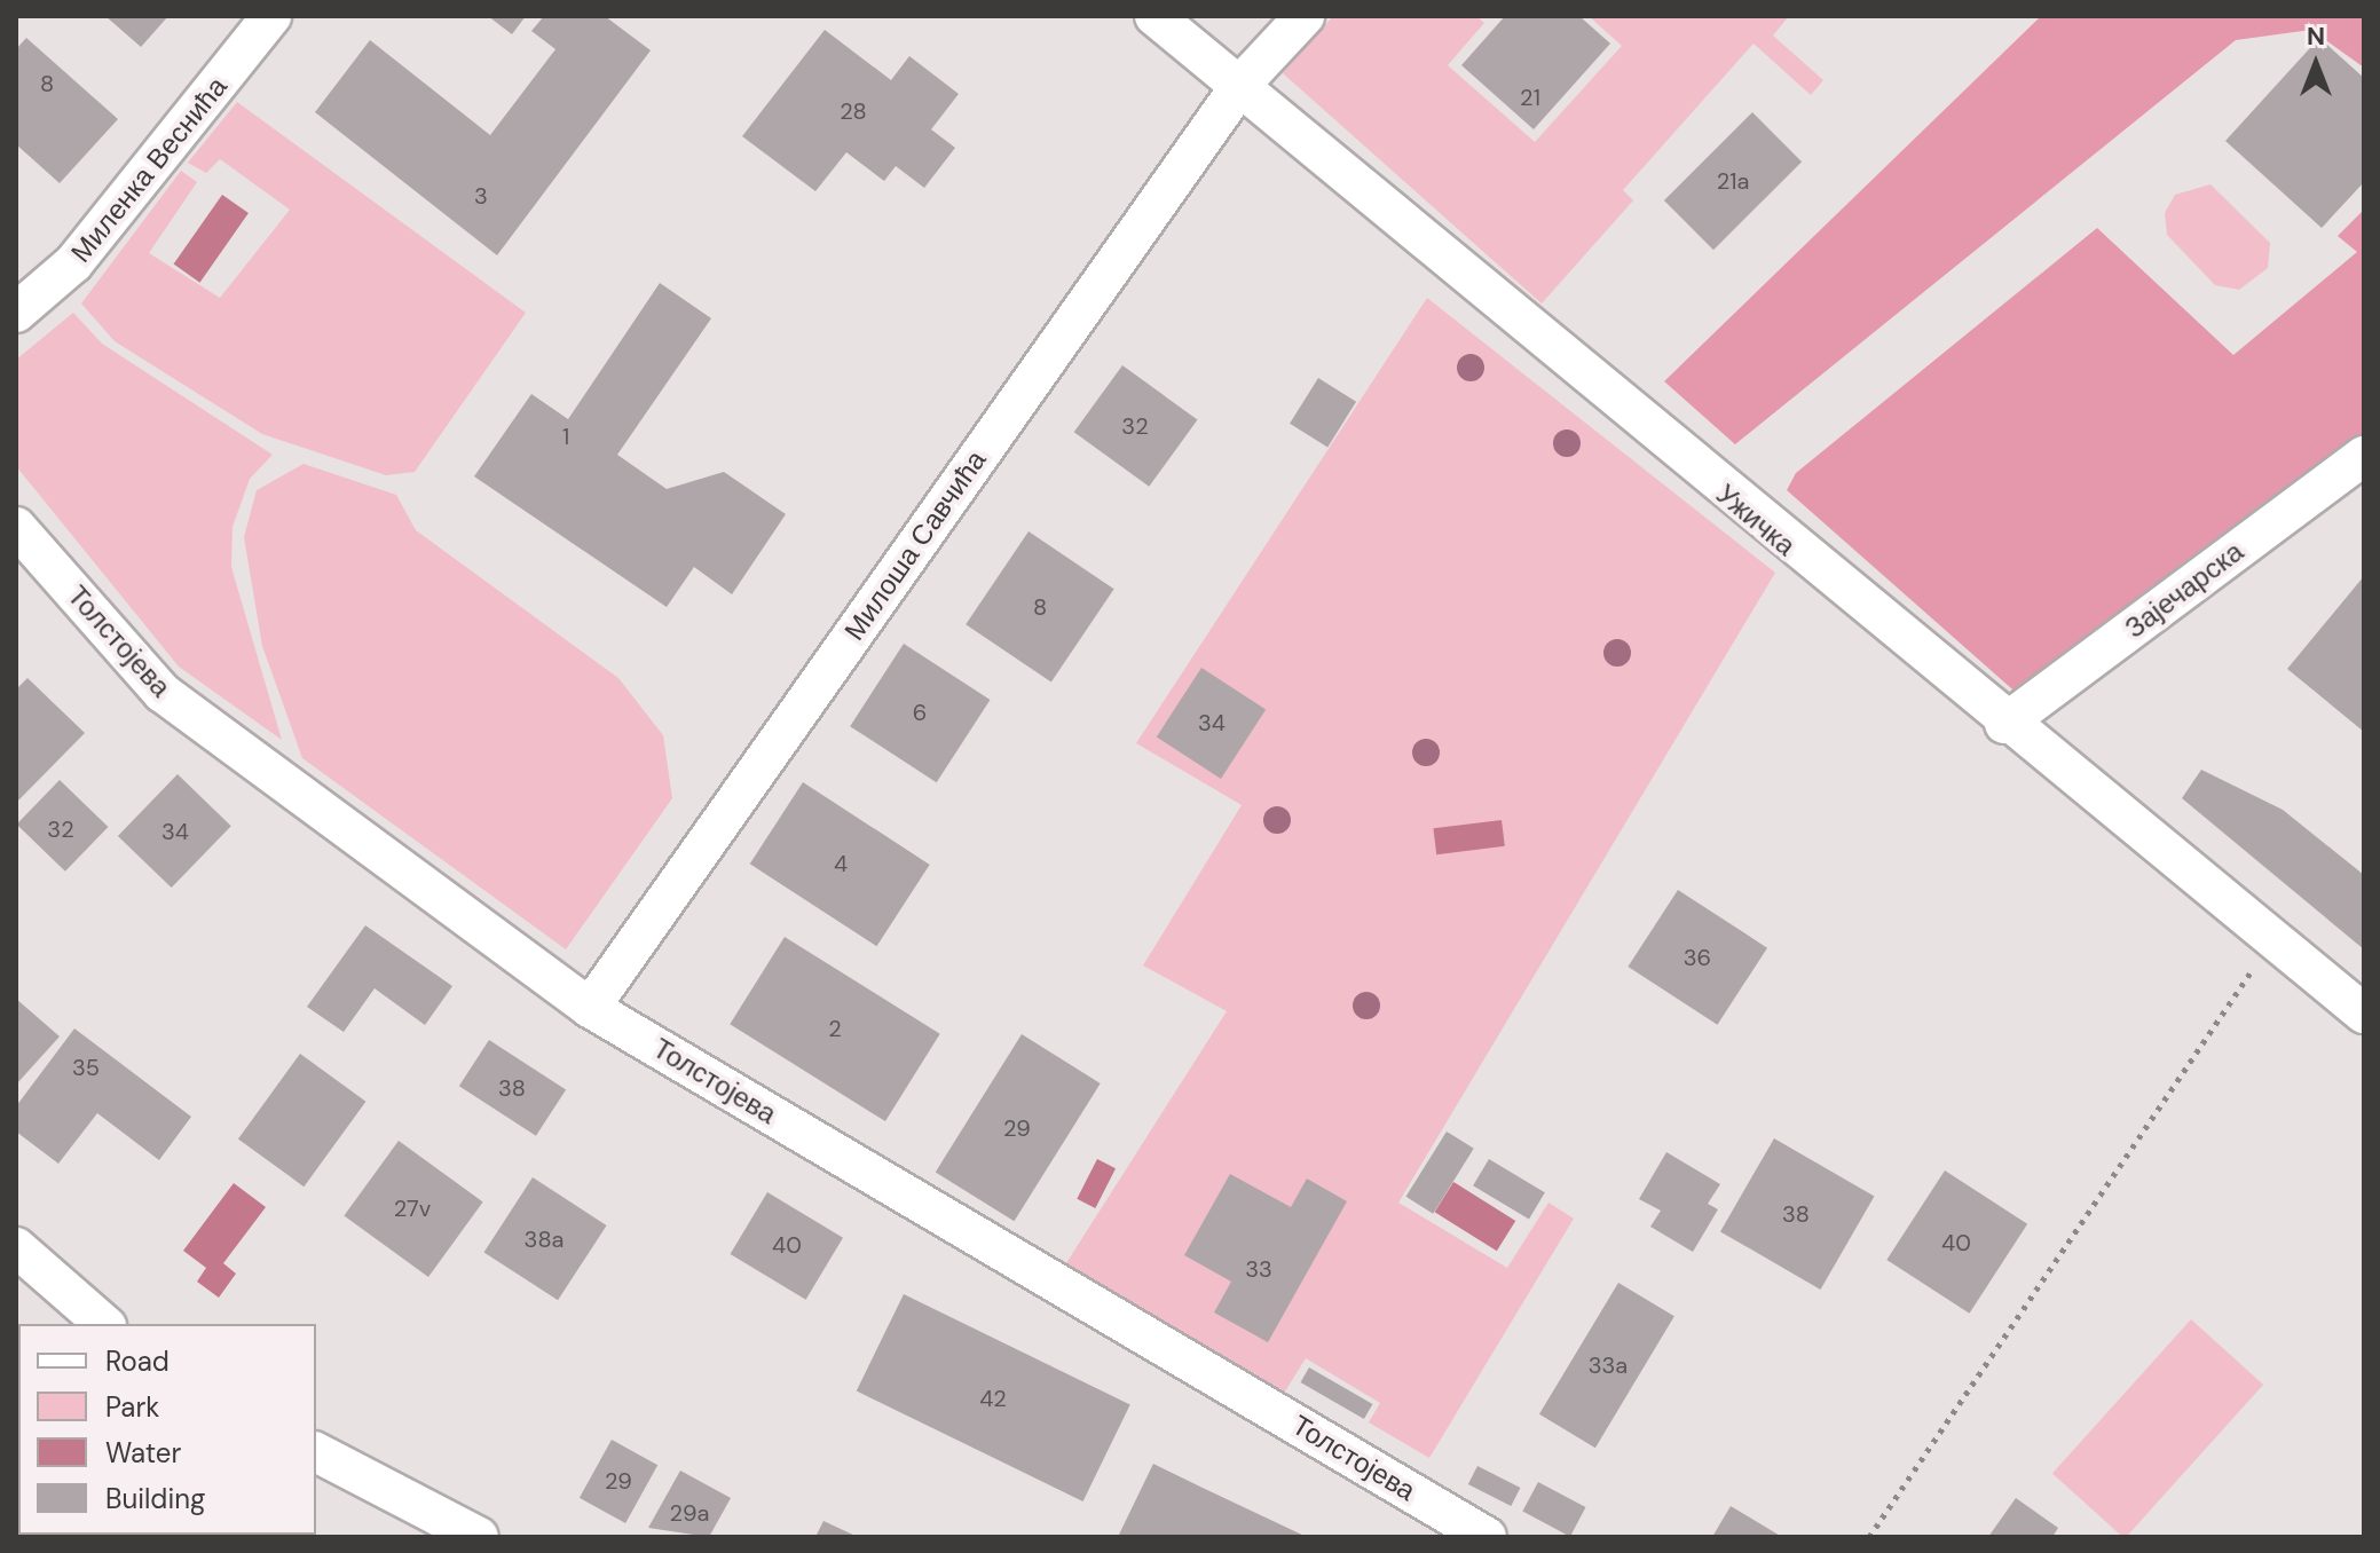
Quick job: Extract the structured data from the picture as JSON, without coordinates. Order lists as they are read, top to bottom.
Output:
{
  "streets": {
    "street": [
      "Миленка Веснића",
      "Ужичка",
      "Милоша Савчића",
      "Зајечарска",
      "Толстојева"
    ]
  },
  "crossings": [
    ["Ужичка", "Милоша Савчића"],
    ["Ужичка", "Зајечарска"],
    ["Милоша Савчића", "Толстојева"]
  ],
  "house_numbers": [
    "8",
    "21",
    "28",
    "21a",
    "3",
    "32",
    "1",
    "8",
    "6",
    "34",
    "32",
    "34",
    "4",
    "36",
    "2",
    "35",
    "38",
    "29",
    "27v",
    "38",
    "38a",
    "40",
    "40",
    "33",
    "33a",
    "42",
    "29",
    "29a"
  ],
  "legend": [
    "Road",
    "Park",
    "Water",
    "Building"
  ],
  "north": "top"
}
